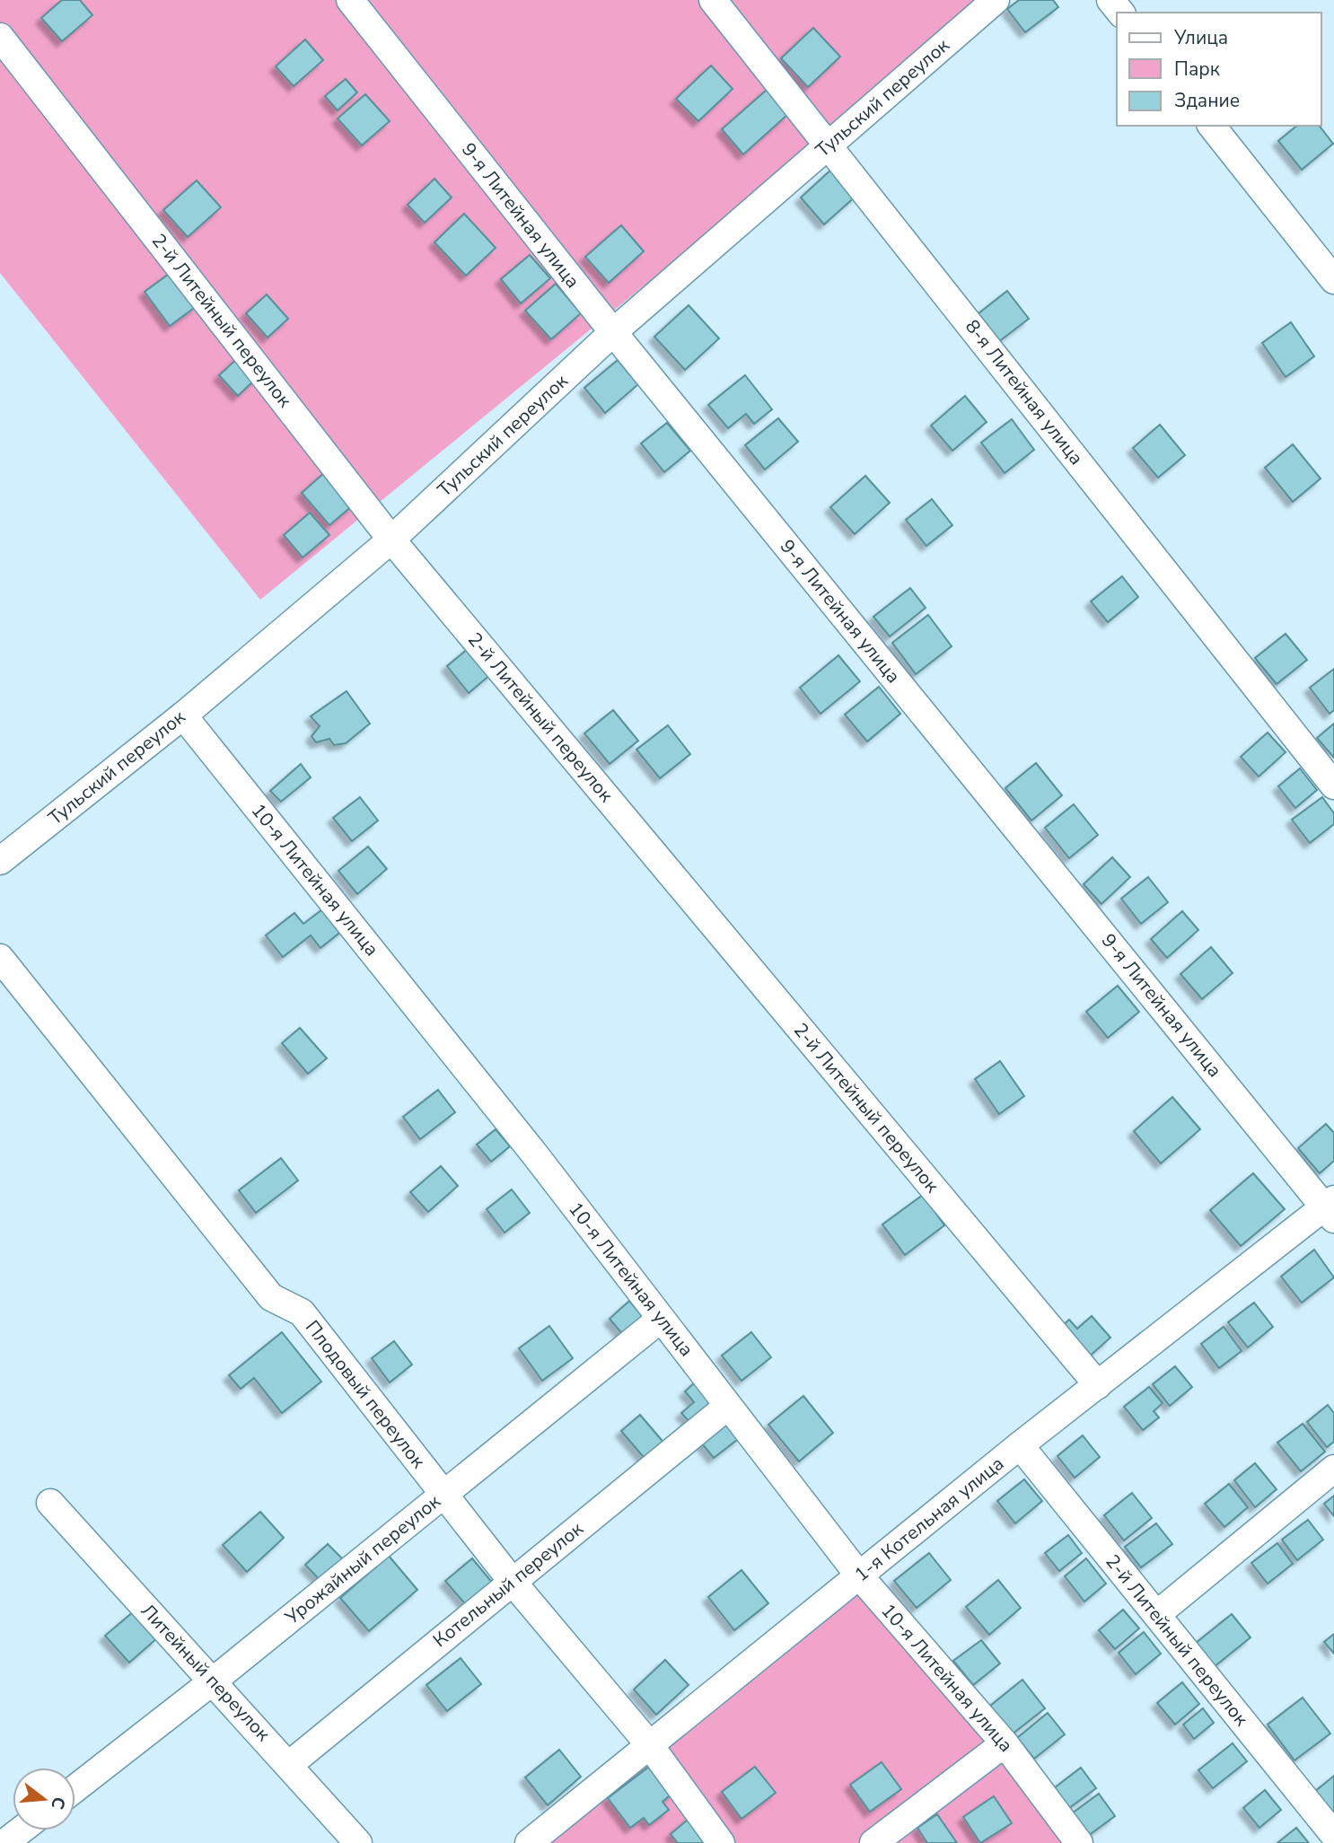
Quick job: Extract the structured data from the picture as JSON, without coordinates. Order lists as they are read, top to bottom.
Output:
{
  "streets": {
    "street": [
      "Тульский переулок",
      "9-я Литейная улица",
      "2-й Литейный переулок",
      "8-я Литейная улица",
      "10-я Литейная улица",
      "Плодовый переулок",
      "1-я Котельная улица",
      "Урожайный переулок",
      "Котельный переулок",
      "Литейный переулок"
    ]
  },
  "crossings": [
    ["Тульский переулок", "9-я Литейная улица"],
    ["Тульский переулок", "2-й Литейный переулок"],
    ["Тульский переулок", "8-я Литейная улица"],
    ["Тульский переулок", "10-я Литейная улица"],
    ["9-я Литейная улица", "1-я Котельная улица"],
    ["2-й Литейный переулок", "1-я Котельная улица"],
    ["10-я Литейная улица", "1-я Котельная улица"],
    ["10-я Литейная улица", "Урожайный переулок"],
    ["10-я Литейная улица", "Котельный переулок"],
    ["Плодовый переулок", "1-я Котельная улица"],
    ["Плодовый переулок", "Урожайный переулок"],
    ["Плодовый переулок", "Котельный переулок"],
    ["Урожайный переулок", "Литейный переулок"],
    ["Котельный переулок", "Литейный переулок"]
  ],
  "legend": ["Улица", "Парк", "Здание"],
  "north": "right"
}
